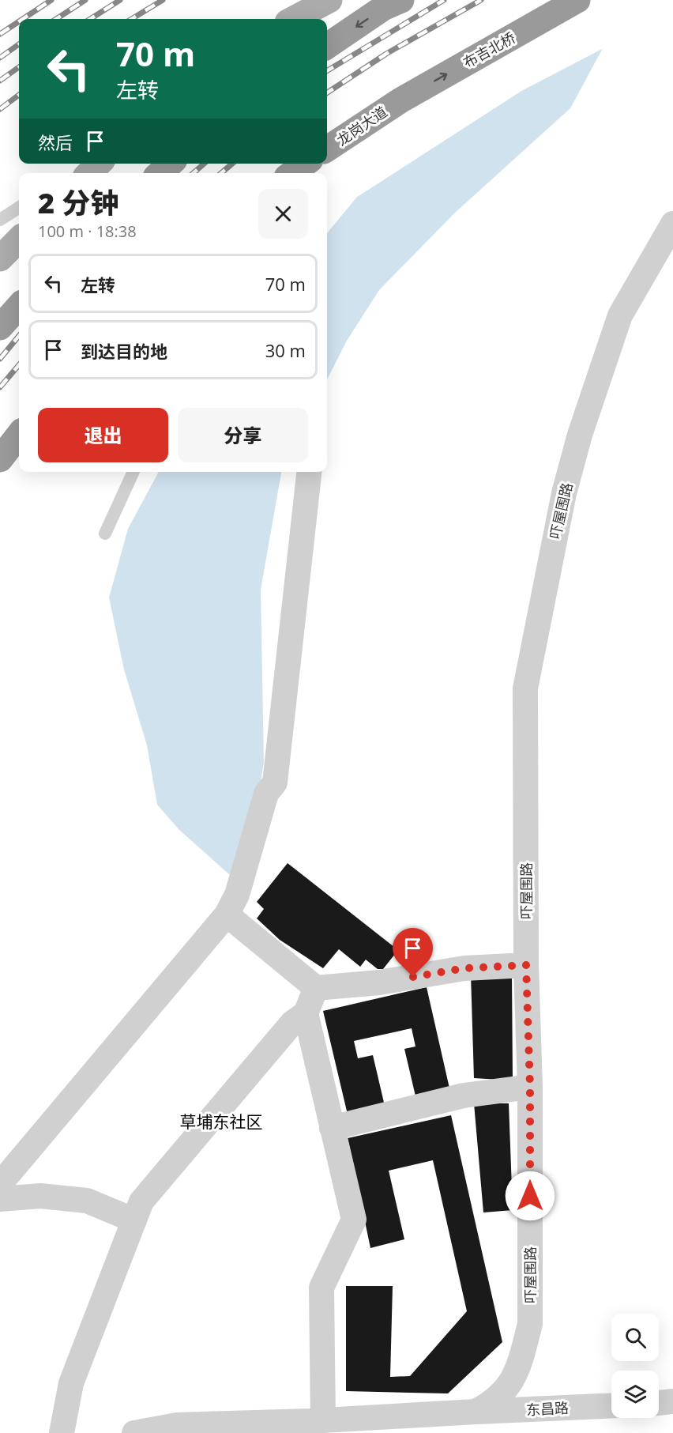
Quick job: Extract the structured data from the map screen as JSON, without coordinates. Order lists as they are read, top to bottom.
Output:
{
  "streets": {
    "highway": ["布吉北桥", "龙岗大道"],
    "street": ["吓屋围路", "东昌路"]
  },
  "crossings": [
    ["布吉北桥", "龙岗大道"],
    ["吓屋围路", "东昌路"]
  ],
  "one_way": ["布吉北桥"],
  "districts": ["草埔东社区"],
  "page": {
    "turn": ["70 m", "左转"],
    "then": "然后",
    "heading": ["2 分钟", "100 m · 18:38"],
    "list": [
      {
        "name": "左转",
        "value": "70 m"
      },
      {
        "name": "到达目的地",
        "value": "30 m"
      }
    ],
    "buttons": ["退出", "分享"]
  }
}
